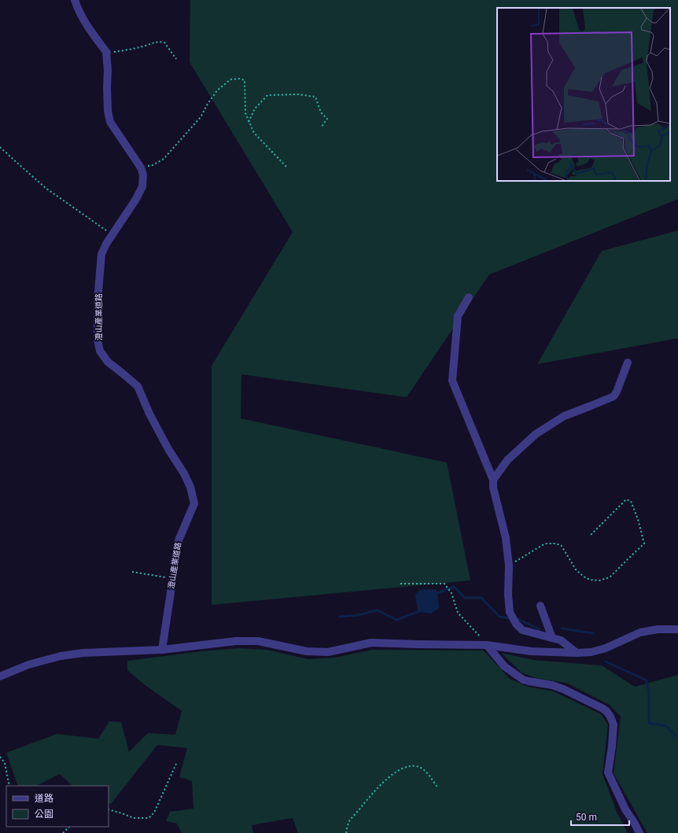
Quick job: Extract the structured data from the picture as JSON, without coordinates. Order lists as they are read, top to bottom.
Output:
{
  "streets": {
    "street": ["澄山產業道路"]
  },
  "legend": ["道路", "公園"],
  "scale_bar": "50 m"
}
